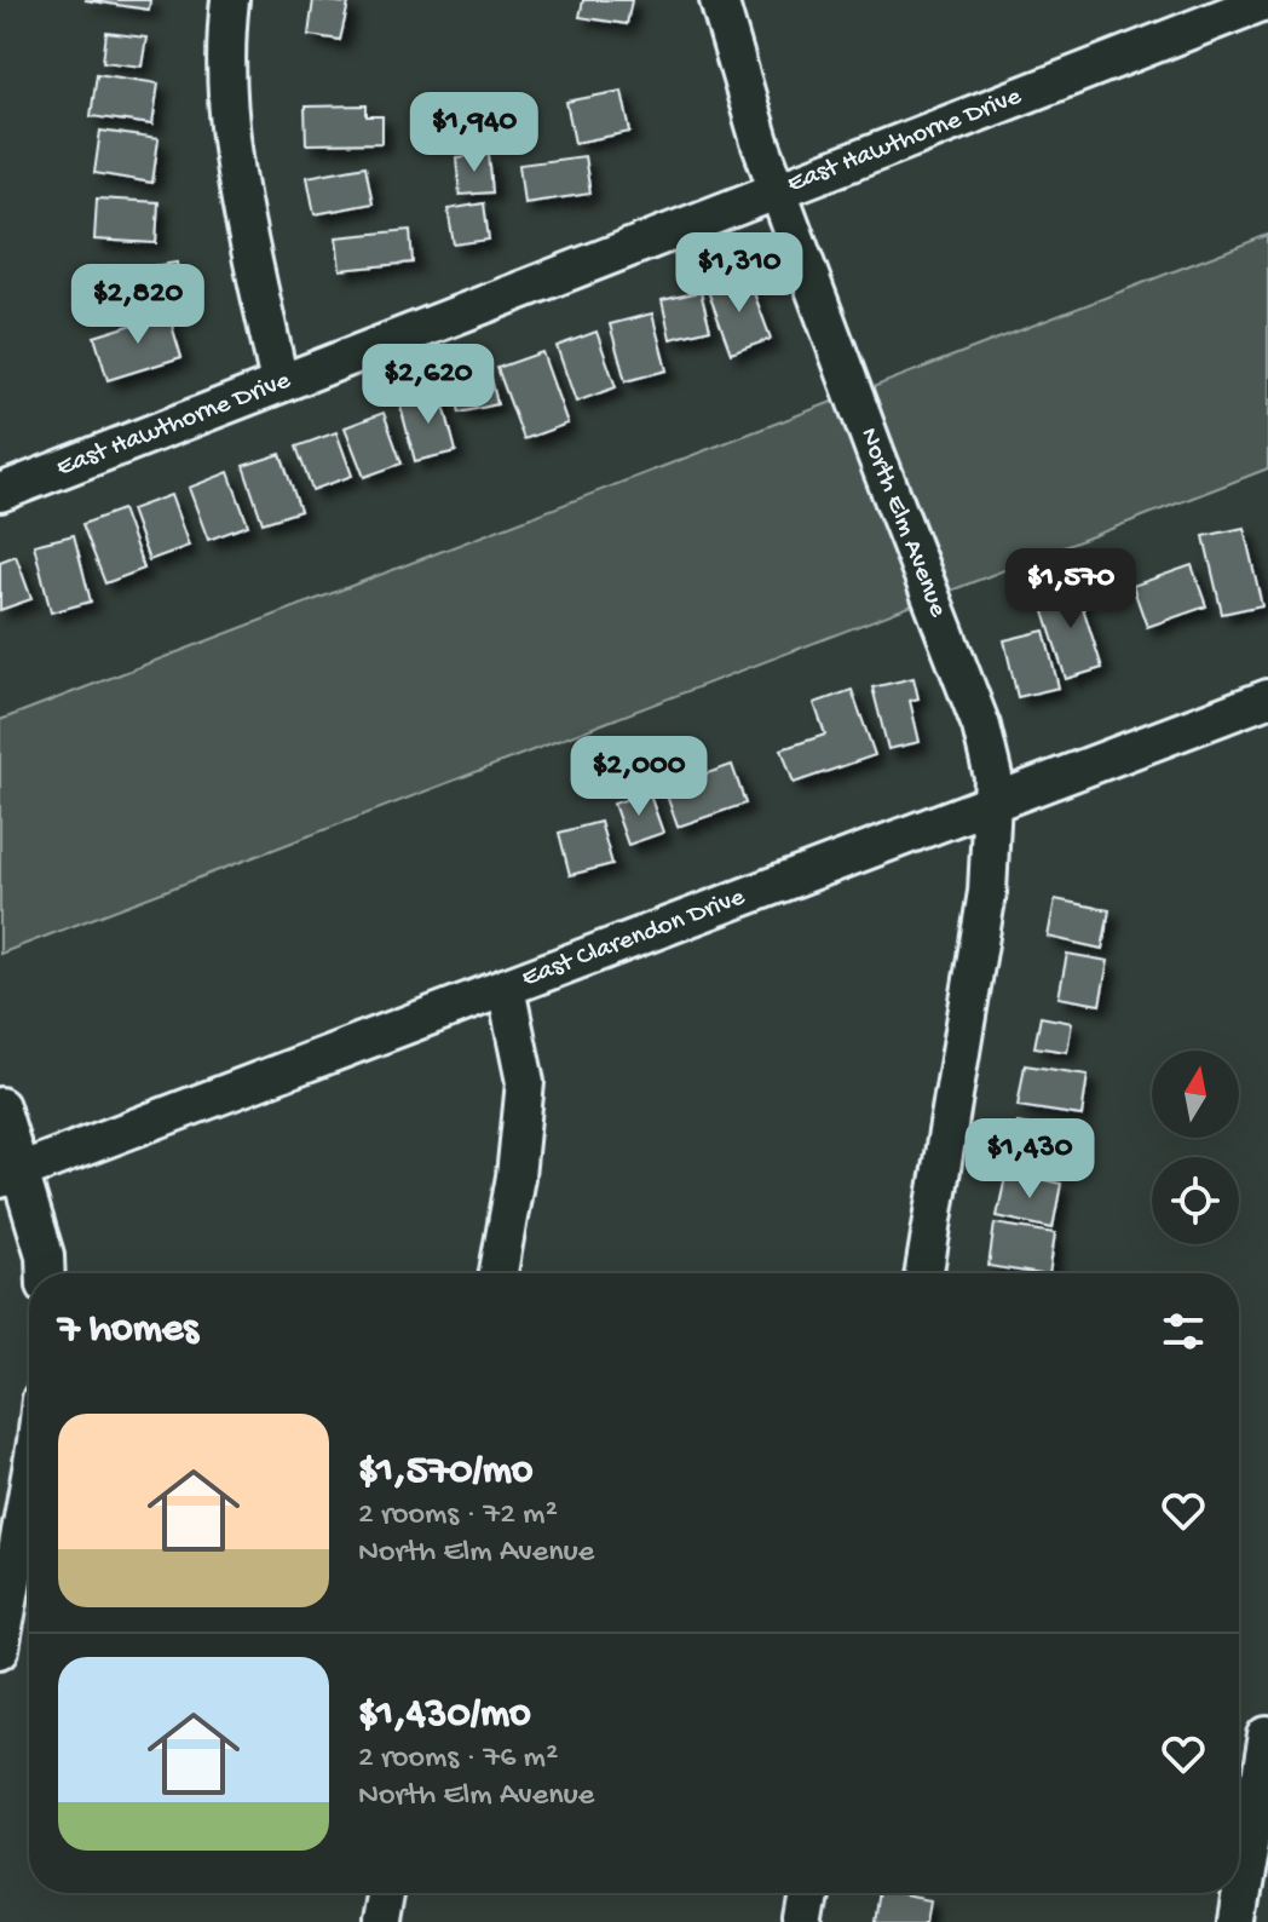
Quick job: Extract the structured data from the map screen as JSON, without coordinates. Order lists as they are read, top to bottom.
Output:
{
  "streets": {
    "street": ["East Hawthorne Drive", "North Elm Avenue", "East Clarendon Drive"]
  },
  "crossings": [
    ["East Hawthorne Drive", "North Elm Avenue"],
    ["North Elm Avenue", "East Clarendon Drive"]
  ],
  "north": "top",
  "page": {
    "price": [
      "$1,940",
      "$1,310",
      "$2,820",
      "$2,620",
      "$1,570",
      "$2,000",
      "$1,430"
    ],
    "heading": "7 homes",
    "list": [
      {
        "name": "$1,570/mo",
        "note": "2 rooms · 72 m² · North Elm Avenue"
      },
      {
        "name": "$1,430/mo",
        "note": "2 rooms · 76 m² · North Elm Avenue"
      }
    ]
  }
}
